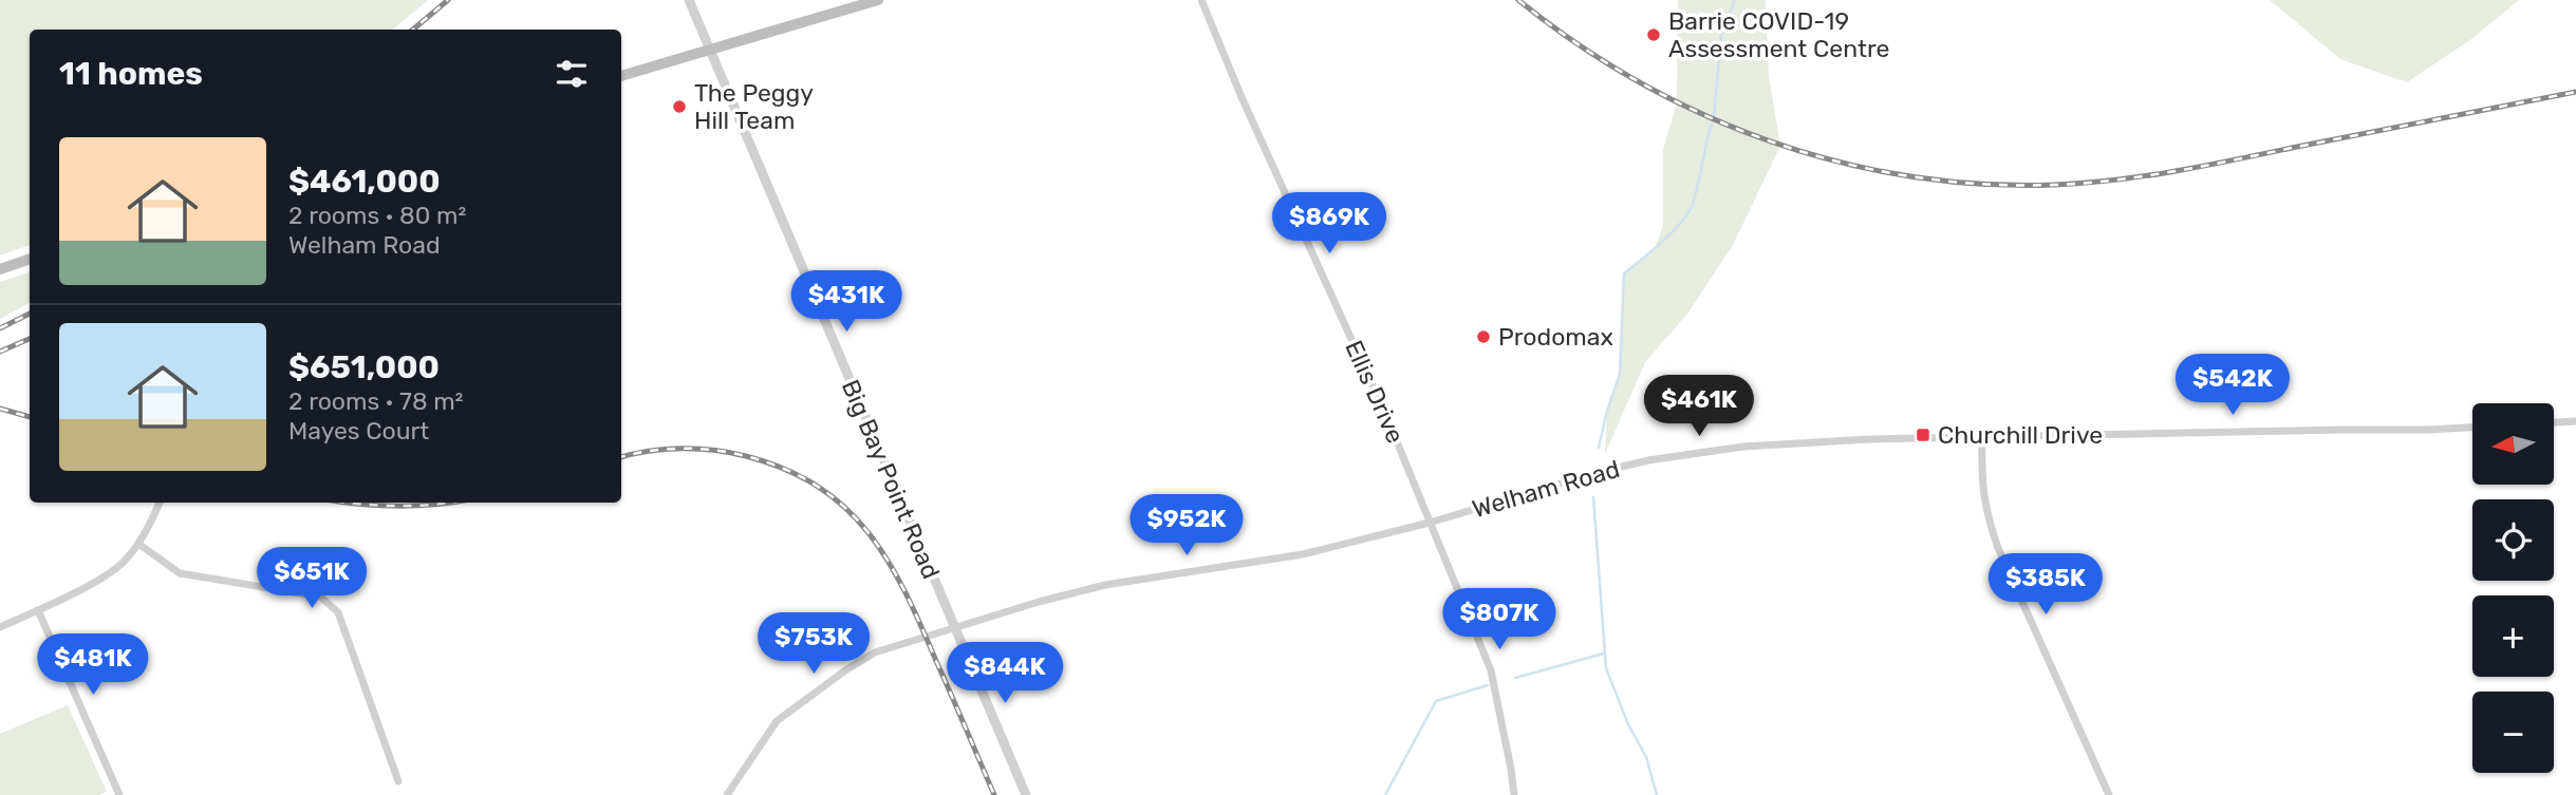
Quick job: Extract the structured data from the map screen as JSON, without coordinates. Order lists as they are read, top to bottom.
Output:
{
  "streets": {
    "street": ["Ellis Drive", "Big Bay Point Road", "Welham Road"]
  },
  "crossings": [
    ["Ellis Drive", "Welham Road"],
    ["Big Bay Point Road", "Welham Road"]
  ],
  "places": {
    "other": ["Barrie COVID-19 Assessment Centre", "The Peggy Hill Team", "Prodomax"],
    "transit": ["Churchill Drive"]
  },
  "north": "left",
  "page": {
    "heading": "11 homes",
    "list": [
      {
        "name": "$461,000",
        "note": "2 rooms · 80 m² · Welham Road"
      },
      {
        "name": "$651,000",
        "note": "2 rooms · 78 m² · Mayes Court"
      }
    ],
    "price": [
      "$869K",
      "$431K",
      "$542K",
      "$461K",
      "$952K",
      "$651K",
      "$385K",
      "$807K",
      "$753K",
      "$481K",
      "$844K"
    ],
    "map_buttons": ["+", "−"]
  }
}
